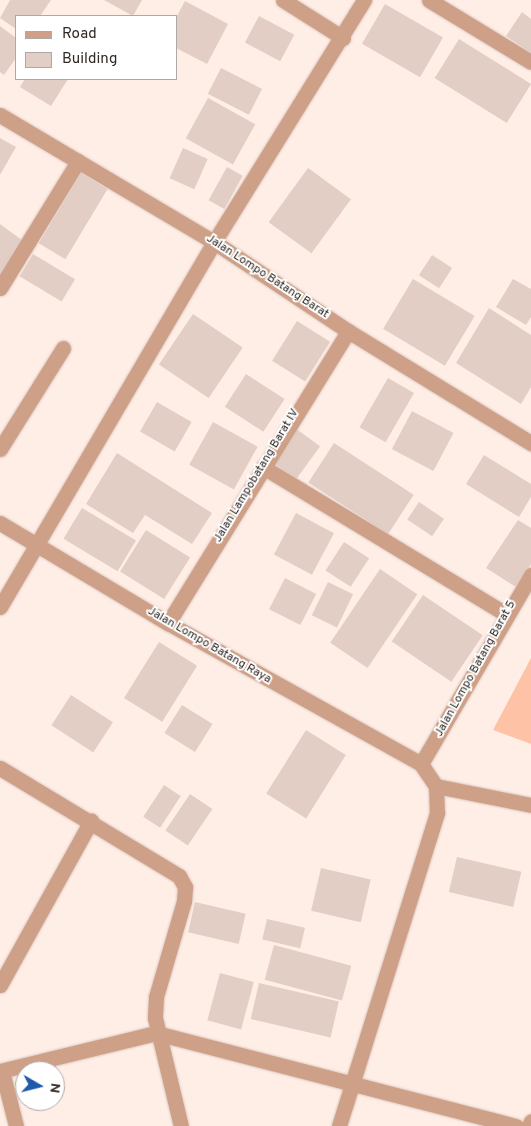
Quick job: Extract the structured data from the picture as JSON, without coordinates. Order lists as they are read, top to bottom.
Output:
{
  "streets": {
    "street": [
      "Jalan Lompo Batang Barat",
      "Jalan Lampobatang Barat IV",
      "Jalan Lompo Batang Raya",
      "Jalan Lompo Batang Barat 5"
    ]
  },
  "crossings": [
    ["Jalan Lompo Batang Barat", "Jalan Lampobatang Barat IV"],
    ["Jalan Lampobatang Barat IV", "Jalan Lompo Batang Raya"],
    ["Jalan Lompo Batang Raya", "Jalan Lompo Batang Barat 5"]
  ],
  "legend": ["Road", "Building"],
  "north": "right"
}
